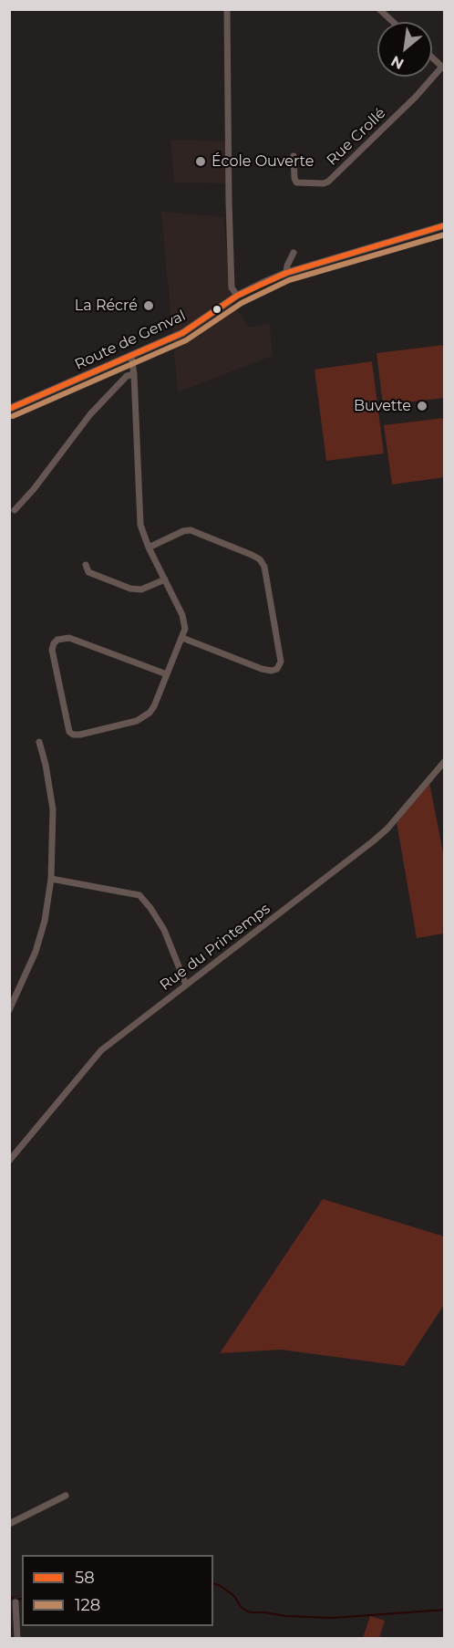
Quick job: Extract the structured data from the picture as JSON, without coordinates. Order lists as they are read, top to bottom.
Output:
{
  "streets": {
    "main road": ["Route de Genval"],
    "street": ["Rue Crollé", "Rue du Printemps"]
  },
  "places": ["École Ouverte", "La Récré", "Buvette"],
  "lines": ["transit line 58", "transit line 128"],
  "legend": ["58", "128"],
  "north": "bottom left"
}
